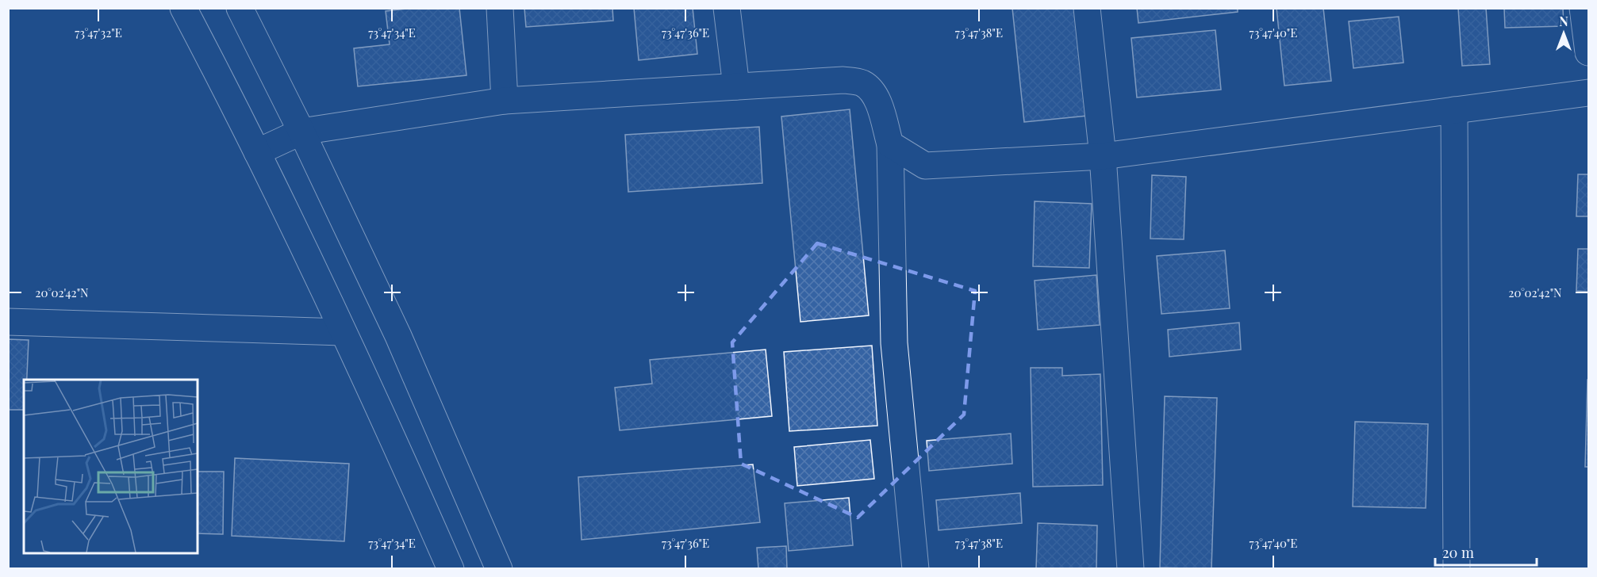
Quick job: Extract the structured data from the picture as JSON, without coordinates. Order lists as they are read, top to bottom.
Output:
{
  "scale_bar": "20 m",
  "north": "top",
  "coordinates": [
    "73°47'32\"E",
    "73°47'34\"E",
    "73°47'36\"E",
    "73°47'38\"E",
    "73°47'40\"E",
    "20°02'42\"N"
  ]
}
